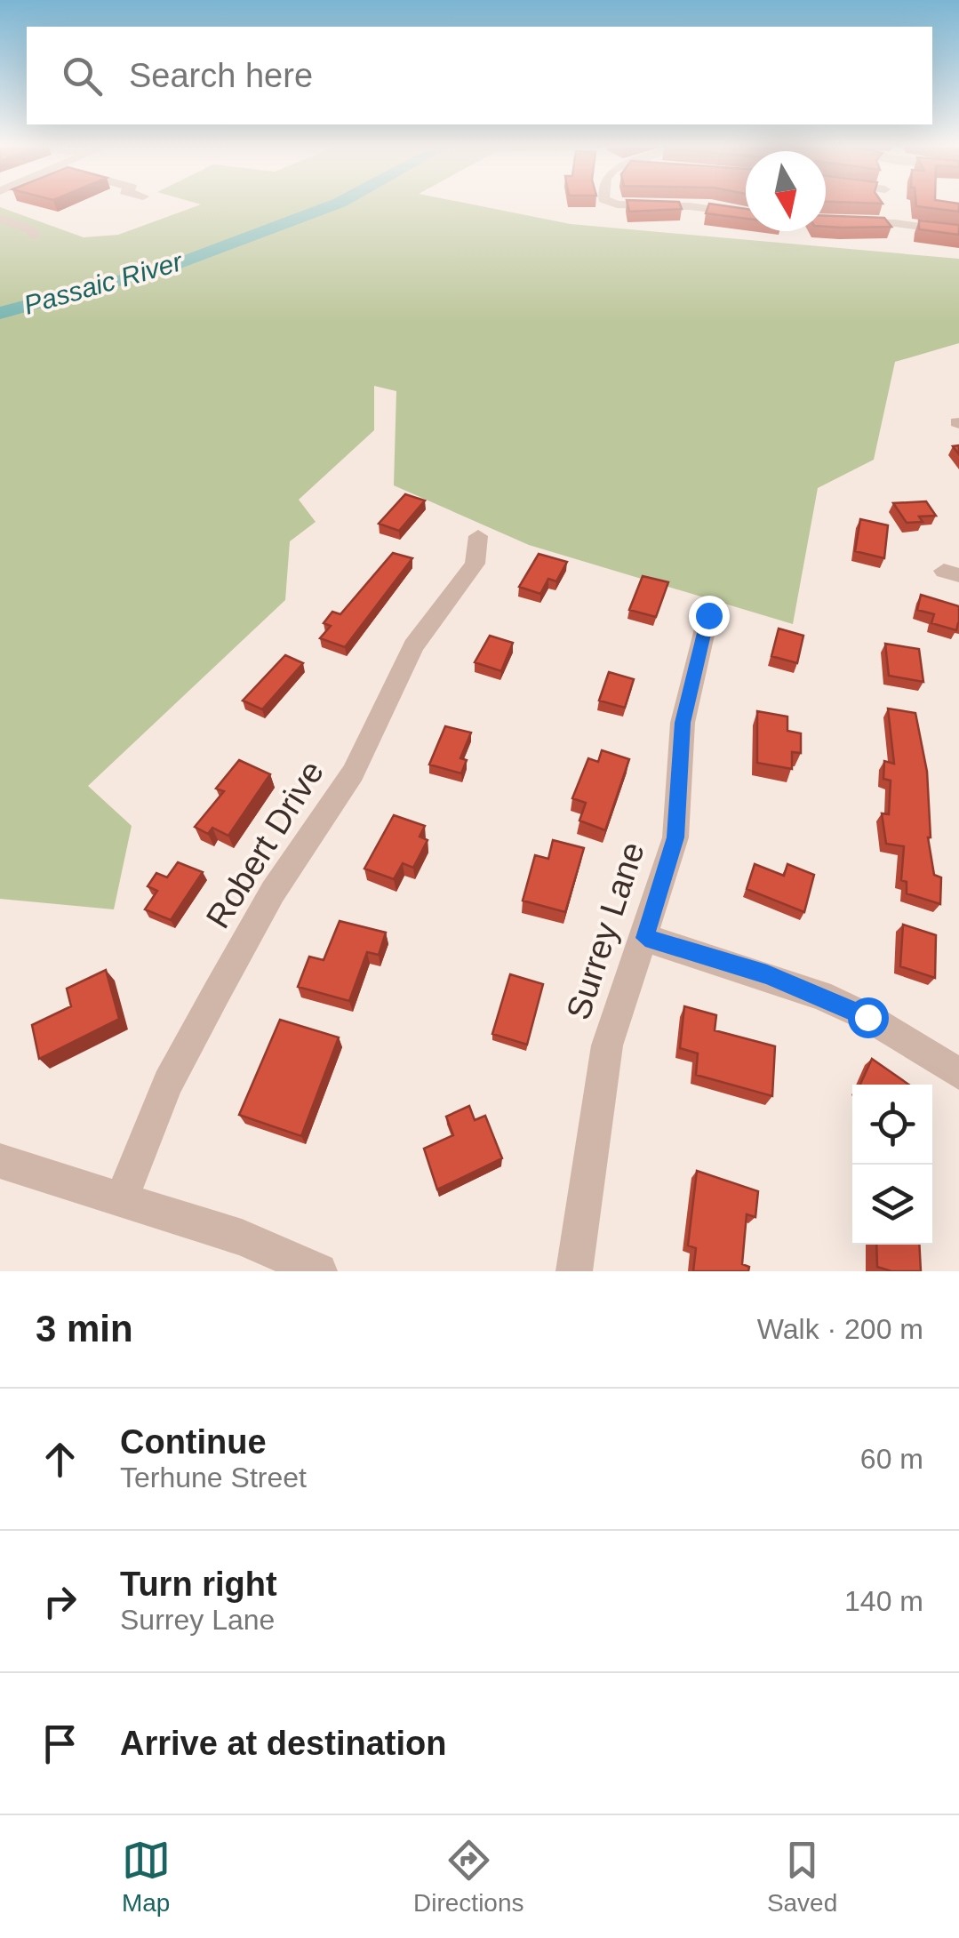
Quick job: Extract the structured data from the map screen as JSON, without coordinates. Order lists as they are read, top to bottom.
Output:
{
  "streets": {
    "street": ["Robert Drive", "Surrey Lane"]
  },
  "water": ["Passaic River"],
  "north": "bottom",
  "page": {
    "search": "Search here",
    "heading": ["3 min", "Walk · 200 m"],
    "list": [
      ["Continue", "Terhune Street", "60 m"],
      ["Turn right", "Surrey Lane", "140 m"],
      "Arrive at destination"
    ],
    "nav": ["Map", "Directions", "Saved"]
  }
}
